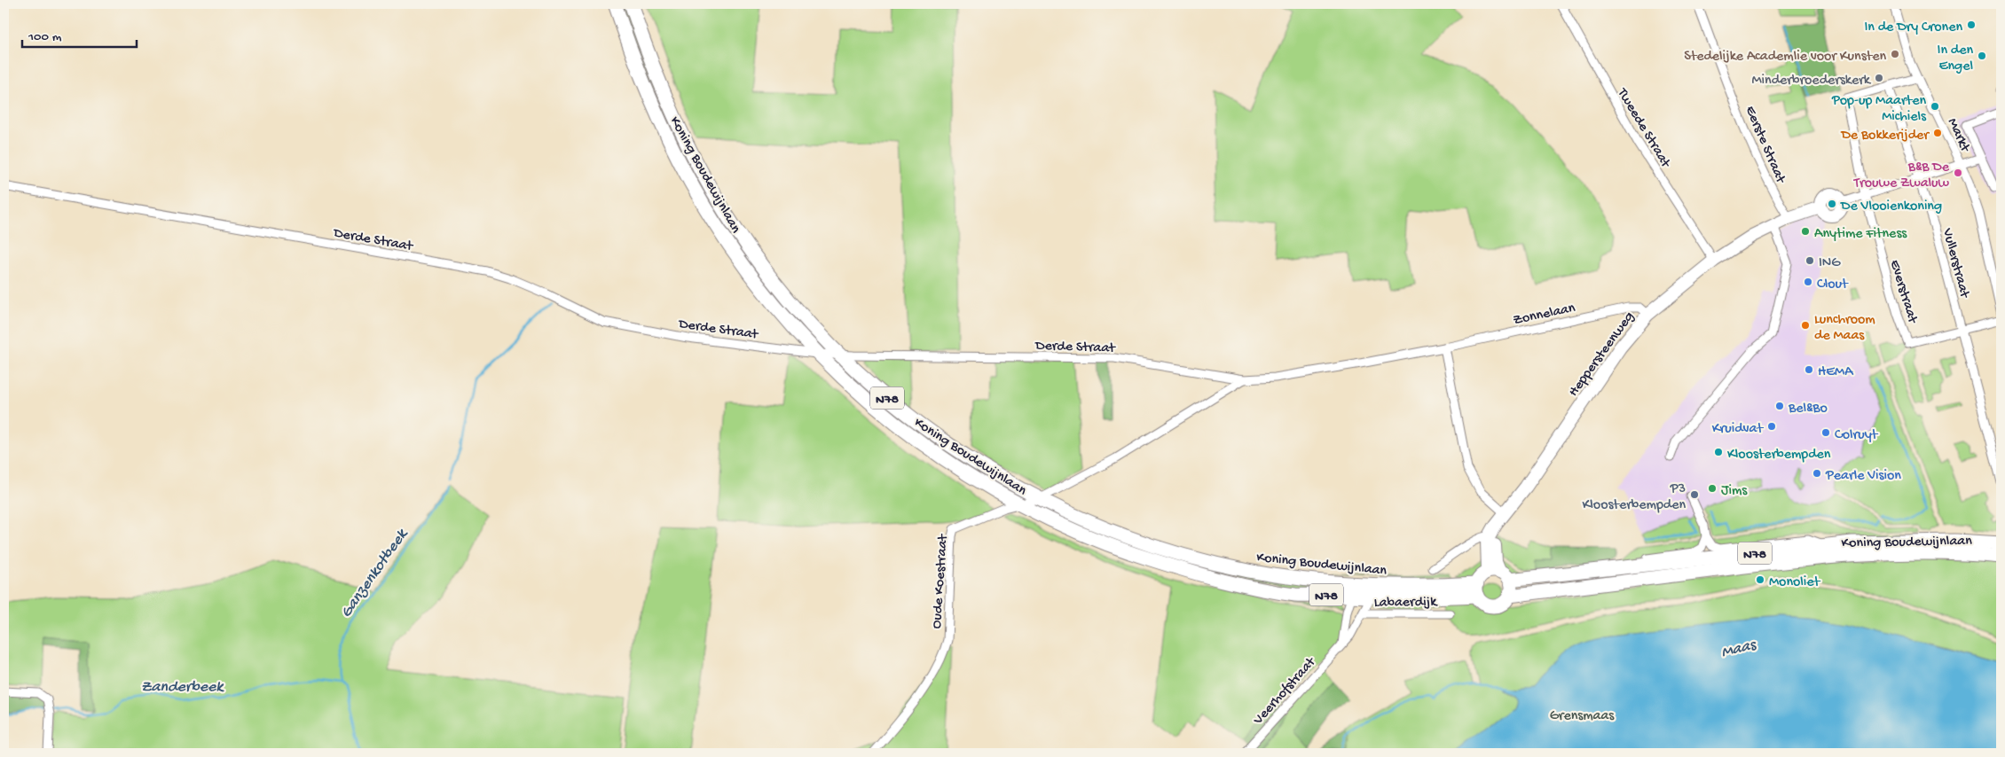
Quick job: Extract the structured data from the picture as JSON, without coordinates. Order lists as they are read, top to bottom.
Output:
{
  "streets": {
    "main road": ["Koning Boudewijnlaan", "N78"],
    "street": [
      "Tweede Straat",
      "Markt",
      "Eerste Straat",
      "Derde Straat",
      "Vullerstraat",
      "Everstraat",
      "Zonnelaan",
      "Heppersteenweg",
      "Oude Koestraat",
      "Labaerdijk",
      "Veerhofstraat"
    ]
  },
  "crossings": [
    ["Tweede Straat", "Heppersteenweg"],
    ["Eerste Straat", "Heppersteenweg"],
    ["Koning Boudewijnlaan", "Derde Straat"],
    ["Koning Boudewijnlaan", "N78"],
    ["Koning Boudewijnlaan", "Oude Koestraat"],
    ["Koning Boudewijnlaan", "Veerhofstraat"],
    ["Derde Straat", "Zonnelaan"],
    ["Derde Straat", "Oude Koestraat"],
    ["Vullerstraat", "Everstraat"],
    ["Zonnelaan", "Heppersteenweg"],
    ["Labaerdijk", "Veerhofstraat"]
  ],
  "water": ["Ganzenkotbeek", "Maas", "Zanderbeek"],
  "parks": ["Grensmaas"],
  "places": [
    "In de Dry Cronen",
    "Stedelijke Academlie voor Kunsten",
    "In den Engel",
    "Minderbroederskerk",
    "Pop-up Maarten Michiels",
    "De Bokkerijder",
    "B&B De Trouwe Zwaluw",
    "De Vlooienkoning",
    "Anytime Fitness",
    "ING",
    "Clout",
    "Lunchroom de Maas",
    "HEMA",
    "Bel&Bo",
    "Kruidvat",
    "Colruyt",
    "Kloosterbempden",
    "Pearle Vision",
    "Jims",
    "P3 Kloosterbempden",
    "Monoliet"
  ],
  "scale_bar": "100 m"
}
